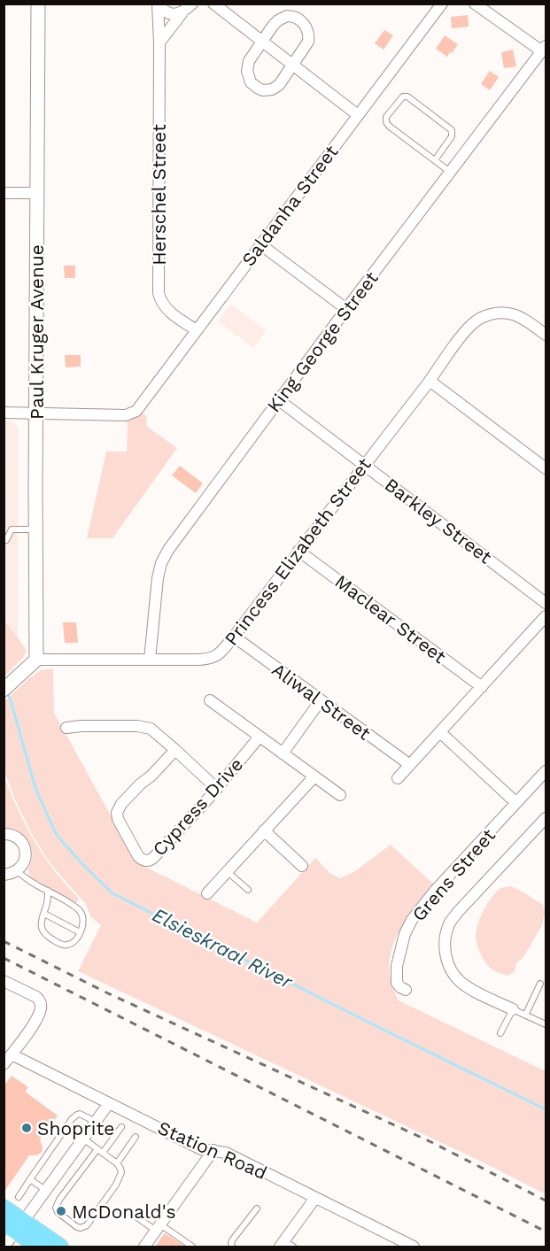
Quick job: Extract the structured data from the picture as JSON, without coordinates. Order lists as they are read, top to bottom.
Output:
{
  "streets": {
    "street": [
      "Herschel Street",
      "Saldanha Street",
      "Paul Kruger Avenue",
      "King George Street",
      "Barkley Street",
      "Princess Elizabeth Street",
      "Maclear Street",
      "Aliwal Street",
      "Cypress Drive",
      "Grens Street",
      "Station Road"
    ]
  },
  "crossings": [
    ["Herschel Street", "Saldanha Street"],
    ["Saldanha Street", "Paul Kruger Avenue"],
    ["Paul Kruger Avenue", "Princess Elizabeth Street"],
    ["King George Street", "Barkley Street"],
    ["King George Street", "Princess Elizabeth Street"],
    ["Barkley Street", "Princess Elizabeth Street"],
    ["Princess Elizabeth Street", "Maclear Street"],
    ["Princess Elizabeth Street", "Aliwal Street"]
  ],
  "water": ["Elsieskraal River"],
  "places": ["Shoprite", "McDonald's"]
}
